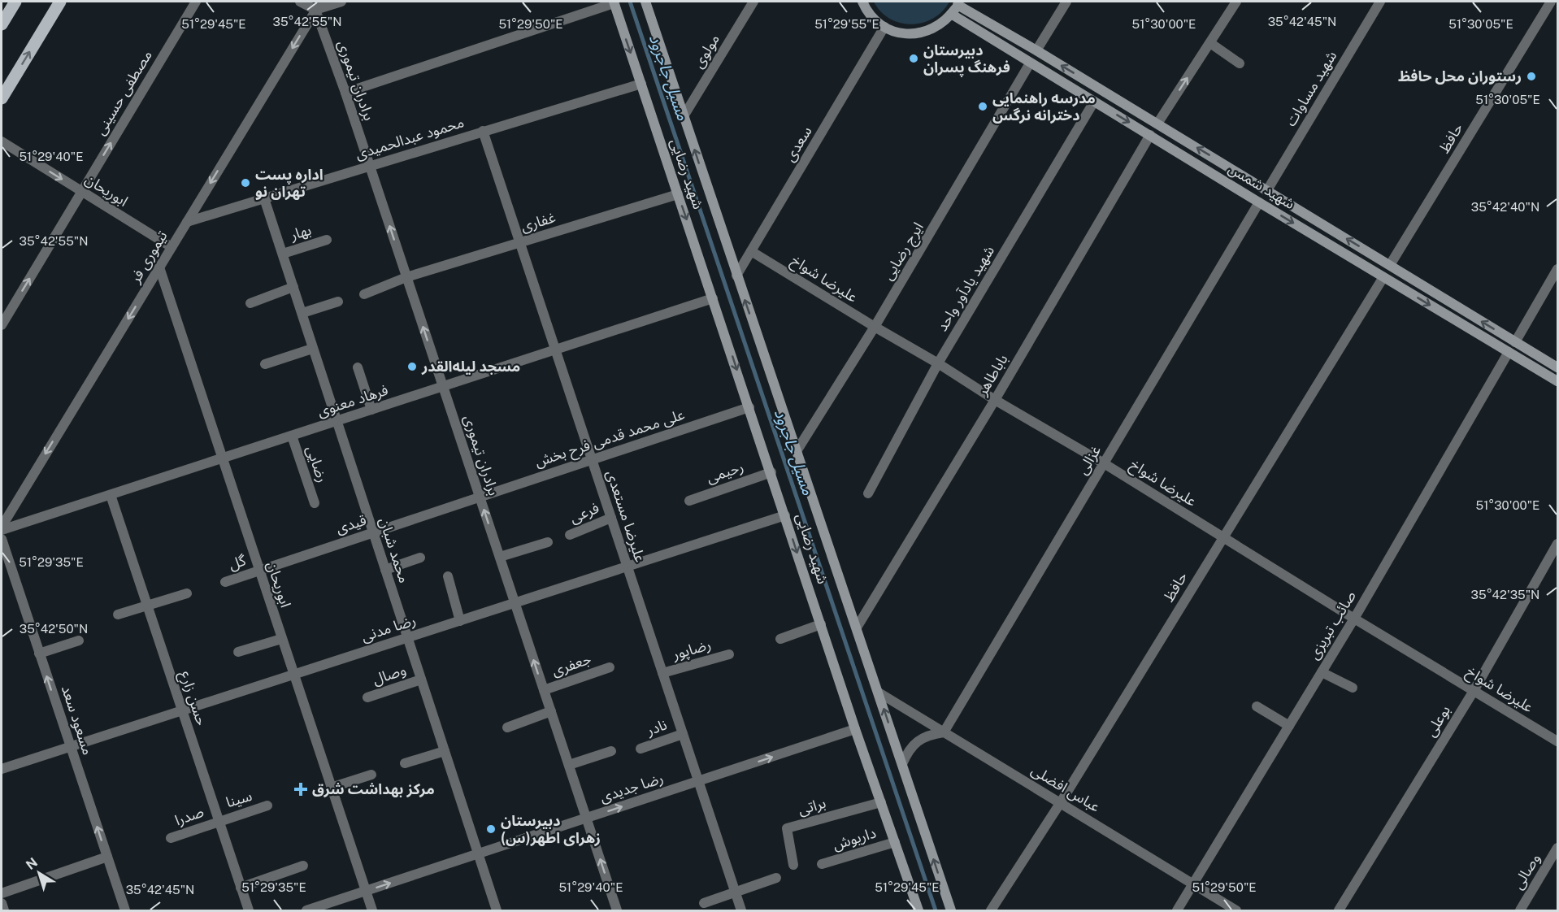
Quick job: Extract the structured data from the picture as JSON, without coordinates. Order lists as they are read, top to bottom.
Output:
{
  "streets": {
    "main road": ["شهید رضایی", "شهید شمس"],
    "street": [
      "مولوی",
      "برادران تیموری",
      "شهید مساوات",
      "مصطفی حسینی",
      "محمود عبدالحمیدی",
      "حافظ",
      "سعدی",
      "ابوریحان",
      "غفاری",
      "بهار",
      "ایرج رضایی",
      "تیموری فر",
      "علیرضا شواخ",
      "شهید یادآور واحد",
      "باباطاهر",
      "فرهاد معنوی",
      "علی محمد قدمی فرح بخش",
      "غزالی",
      "رضایی",
      "رحیمی",
      "فرعی",
      "علیرضا مستعدی",
      "قیدی",
      "محمد شبان",
      "گل",
      "صائب تبریزی",
      "رضا مدنی",
      "رضاپور",
      "جعفری",
      "وصال",
      "حسن زارع",
      "مسعود سعد",
      "بوعلی",
      "نادر",
      "رضا جدیدی",
      "عباس افضلی",
      "سینا",
      "براتی",
      "صدرا",
      "داریوش",
      "وصالی"
    ]
  },
  "crossings": [
    ["مولوی", "شهید رضایی"],
    ["برادران تیموری", "محمود عبدالحمیدی"],
    ["برادران تیموری", "غفاری"],
    ["برادران تیموری", "تیموری فر"],
    ["برادران تیموری", "فرهاد معنوی"],
    ["برادران تیموری", "علی محمد قدمی فرح بخش"],
    ["برادران تیموری", "قیدی"],
    ["برادران تیموری", "رضا مدنی"],
    ["برادران تیموری", "جعفری"],
    ["برادران تیموری", "رضا جدیدی"],
    ["شهید مساوات", "شهید شمس"],
    ["مصطفی حسینی", "ابوریحان"],
    ["محمود عبدالحمیدی", "شهید رضایی"],
    ["محمود عبدالحمیدی", "تیموری فر"],
    ["محمود عبدالحمیدی", "علیرضا مستعدی"],
    ["محمود عبدالحمیدی", "محمد شبان"],
    ["حافظ", "شهید شمس"],
    ["حافظ", "علیرضا شواخ"],
    ["حافظ", "عباس افضلی"],
    ["سعدی", "شهید رضایی"],
    ["سعدی", "علیرضا شواخ"],
    ["شهید رضایی", "غفاری"],
    ["شهید رضایی", "ایرج رضایی"],
    ["شهید رضایی", "باباطاهر"],
    ["شهید رضایی", "فرهاد معنوی"],
    ["شهید رضایی", "علی محمد قدمی فرح بخش"],
    ["شهید رضایی", "رحیمی"],
    ["شهید رضایی", "رضا مدنی"],
    ["شهید رضایی", "رضا جدیدی"],
    ["شهید رضایی", "عباس افضلی"],
    ["شهید رضایی", "براتی"],
    ["شهید رضایی", "داریوش"],
    ["شهید شمس", "ایرج رضایی"],
    ["شهید شمس", "شهید یادآور واحد"],
    ["شهید شمس", "باباطاهر"],
    ["شهید شمس", "غزالی"],
    ["شهید شمس", "صائب تبریزی"],
    ["ابوریحان", "تیموری فر"],
    ["ابوریحان", "فرهاد معنوی"],
    ["ابوریحان", "قیدی"],
    ["ابوریحان", "گل"],
    ["ابوریحان", "رضا مدنی"],
    ["ابوریحان", "رضا جدیدی"],
    ["غفاری", "علیرضا مستعدی"],
    ["بهار", "محمد شبان"],
    ["ایرج رضایی", "علیرضا شواخ"],
    ["تیموری فر", "فرهاد معنوی"],
    ["علیرضا شواخ", "شهید یادآور واحد"],
    ["علیرضا شواخ", "باباطاهر"],
    ["علیرضا شواخ", "غزالی"],
    ["علیرضا شواخ", "صائب تبریزی"],
    ["علیرضا شواخ", "بوعلی"],
    ["فرهاد معنوی", "رضایی"],
    ["فرهاد معنوی", "علیرضا مستعدی"],
    ["فرهاد معنوی", "محمد شبان"],
    ["فرهاد معنوی", "حسن زارع"],
    ["علی محمد قدمی فرح بخش", "علیرضا مستعدی"],
    ["علی محمد قدمی فرح بخش", "قیدی"],
    ["غزالی", "عباس افضلی"],
    ["فرعی", "علیرضا مستعدی"],
    ["علیرضا مستعدی", "رضا مدنی"],
    ["علیرضا مستعدی", "رضاپور"],
    ["علیرضا مستعدی", "نادر"],
    ["علیرضا مستعدی", "رضا جدیدی"],
    ["قیدی", "محمد شبان"],
    ["قیدی", "گل"],
    ["محمد شبان", "رضا مدنی"],
    ["محمد شبان", "وصال"],
    ["محمد شبان", "رضا جدیدی"],
    ["صائب تبریزی", "عباس افضلی"],
    ["رضا مدنی", "حسن زارع"],
    ["رضا مدنی", "مسعود سعد"],
    ["حسن زارع", "سینا"],
    ["حسن زارع", "صدرا"],
    ["سینا", "صدرا"]
  ],
  "one_way": [
    "برادران تیموری",
    "مصطفی حسینی",
    "تیموری فر",
    "مسعود سعد",
    "رضا جدیدی"
  ],
  "water": ["مسیل جاجرود"],
  "places": {
    "other": [
      "دبیرستان فرهنگ پسران",
      "رستوران محل حافظ",
      "مدرسه راهنمایی دخترانه نرگس",
      "اداره پست تهران نو",
      "مسجد لیله‌القدر",
      "دبیرستان زهرای اطهر(س)"
    ],
    "health": ["مرکز بهداشت شرق"]
  },
  "north": "top left",
  "coordinates": [
    "35°42'45\"N",
    "35°42'55\"N",
    "51°30'05\"E",
    "51°29'45\"E",
    "51°29'50\"E",
    "51°29'55\"E",
    "51°30'00\"E",
    "51°29'40\"E",
    "35°42'40\"N",
    "51°29'35\"E",
    "35°42'35\"N",
    "35°42'50\"N"
  ]
}
